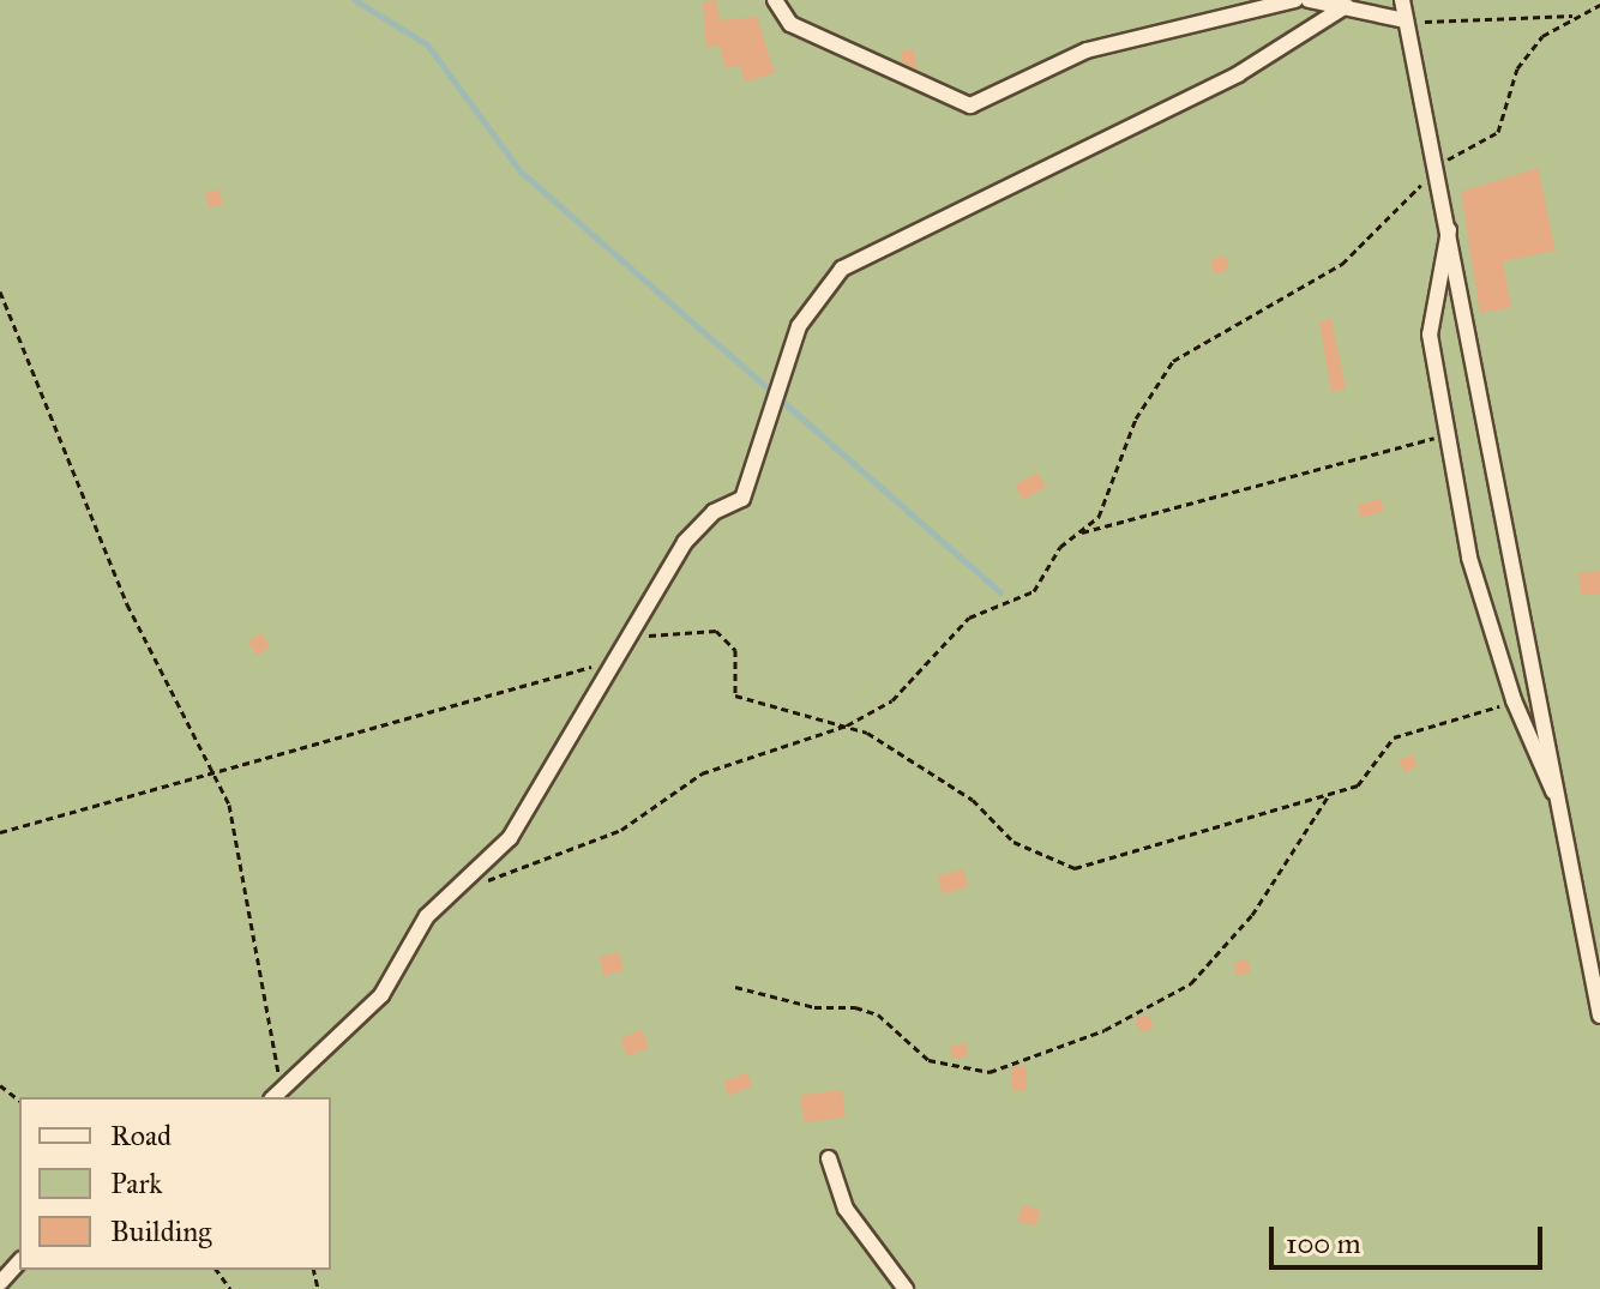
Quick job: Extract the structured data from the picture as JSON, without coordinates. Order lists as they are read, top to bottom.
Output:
{
  "legend": ["Road", "Park", "Building"],
  "scale_bar": "100 m"
}
